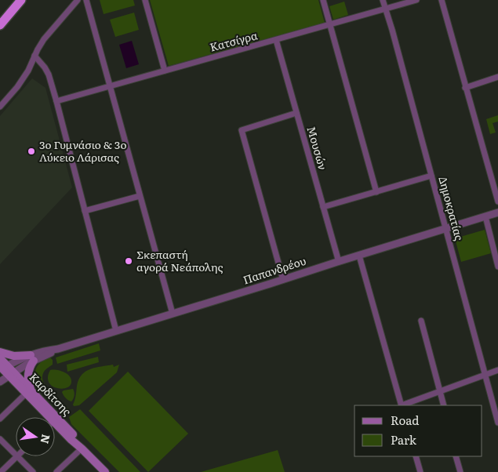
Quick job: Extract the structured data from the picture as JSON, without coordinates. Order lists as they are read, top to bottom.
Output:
{
  "streets": {
    "main road": ["Καρδίτσης"],
    "street": [
      "Κατσίγρα",
      "Μουσών",
      "Δημοκρατίας",
      "Παπανδρέου"
    ]
  },
  "crossings": [
    ["Κατσίγρα", "Μουσών"],
    ["Κατσίγρα", "Δημοκρατίας"],
    ["Μουσών", "Παπανδρέου"],
    ["Δημοκρατίας", "Παπανδρέου"]
  ],
  "places": ["3ο Γυμνάσιο & 3ο Λύκειο Λάρισας", "Σκεπαστή αγορά Νεάπολης"],
  "legend": ["Road", "Park"],
  "north": "right"
}
